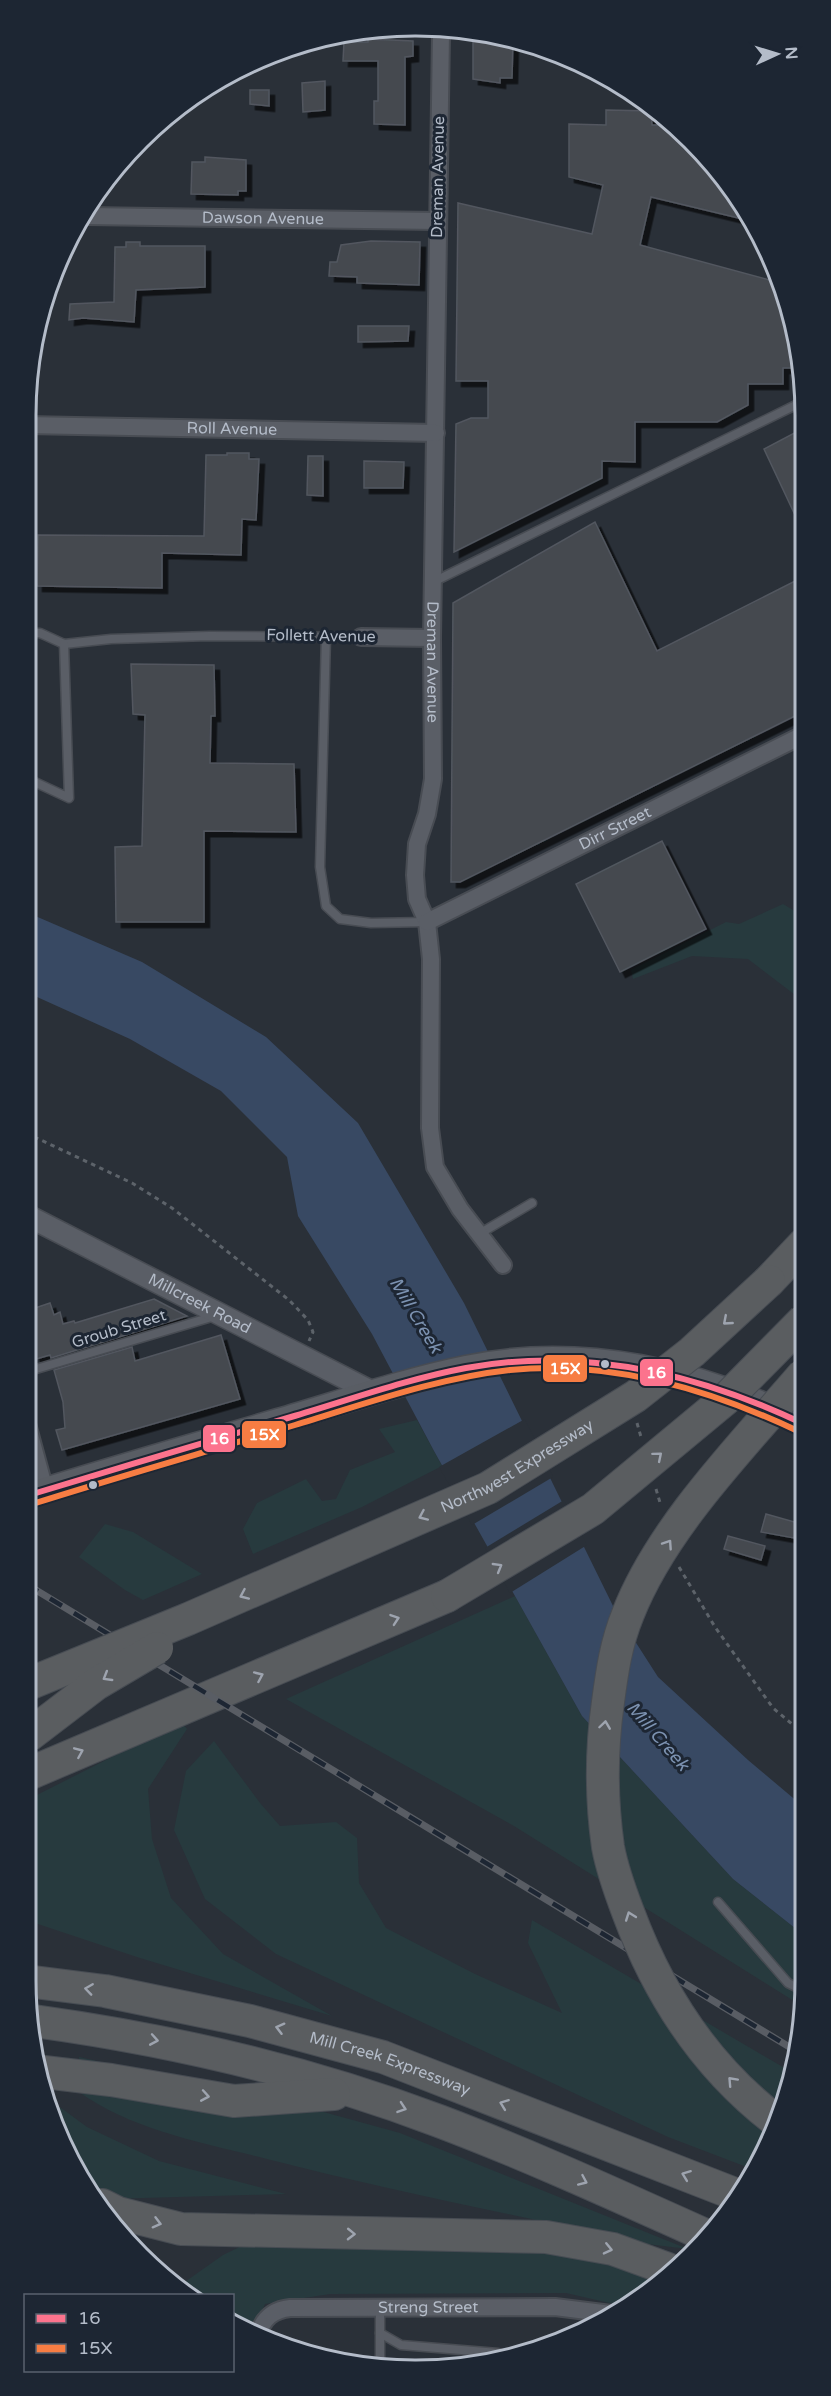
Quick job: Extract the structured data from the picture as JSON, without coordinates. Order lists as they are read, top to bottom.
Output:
{
  "streets": {
    "highway": ["Northwest Expressway", "Mill Creek Expressway"],
    "street": [
      "Dreman Avenue",
      "Dawson Avenue",
      "Roll Avenue",
      "Follett Avenue",
      "Dirr Street",
      "Millcreek Road",
      "Streng Street"
    ],
    "lane": ["Groub Street"]
  },
  "crossings": [
    ["Dreman Avenue", "Dawson Avenue"],
    ["Dreman Avenue", "Roll Avenue"],
    ["Dreman Avenue", "Follett Avenue"],
    ["Dreman Avenue", "Dirr Street"],
    ["Millcreek Road", "Groub Street"]
  ],
  "water": ["Mill Creek"],
  "lines": ["transit line 16", "transit line 15X"],
  "legend": ["16", "15X"],
  "north": "right"
}
